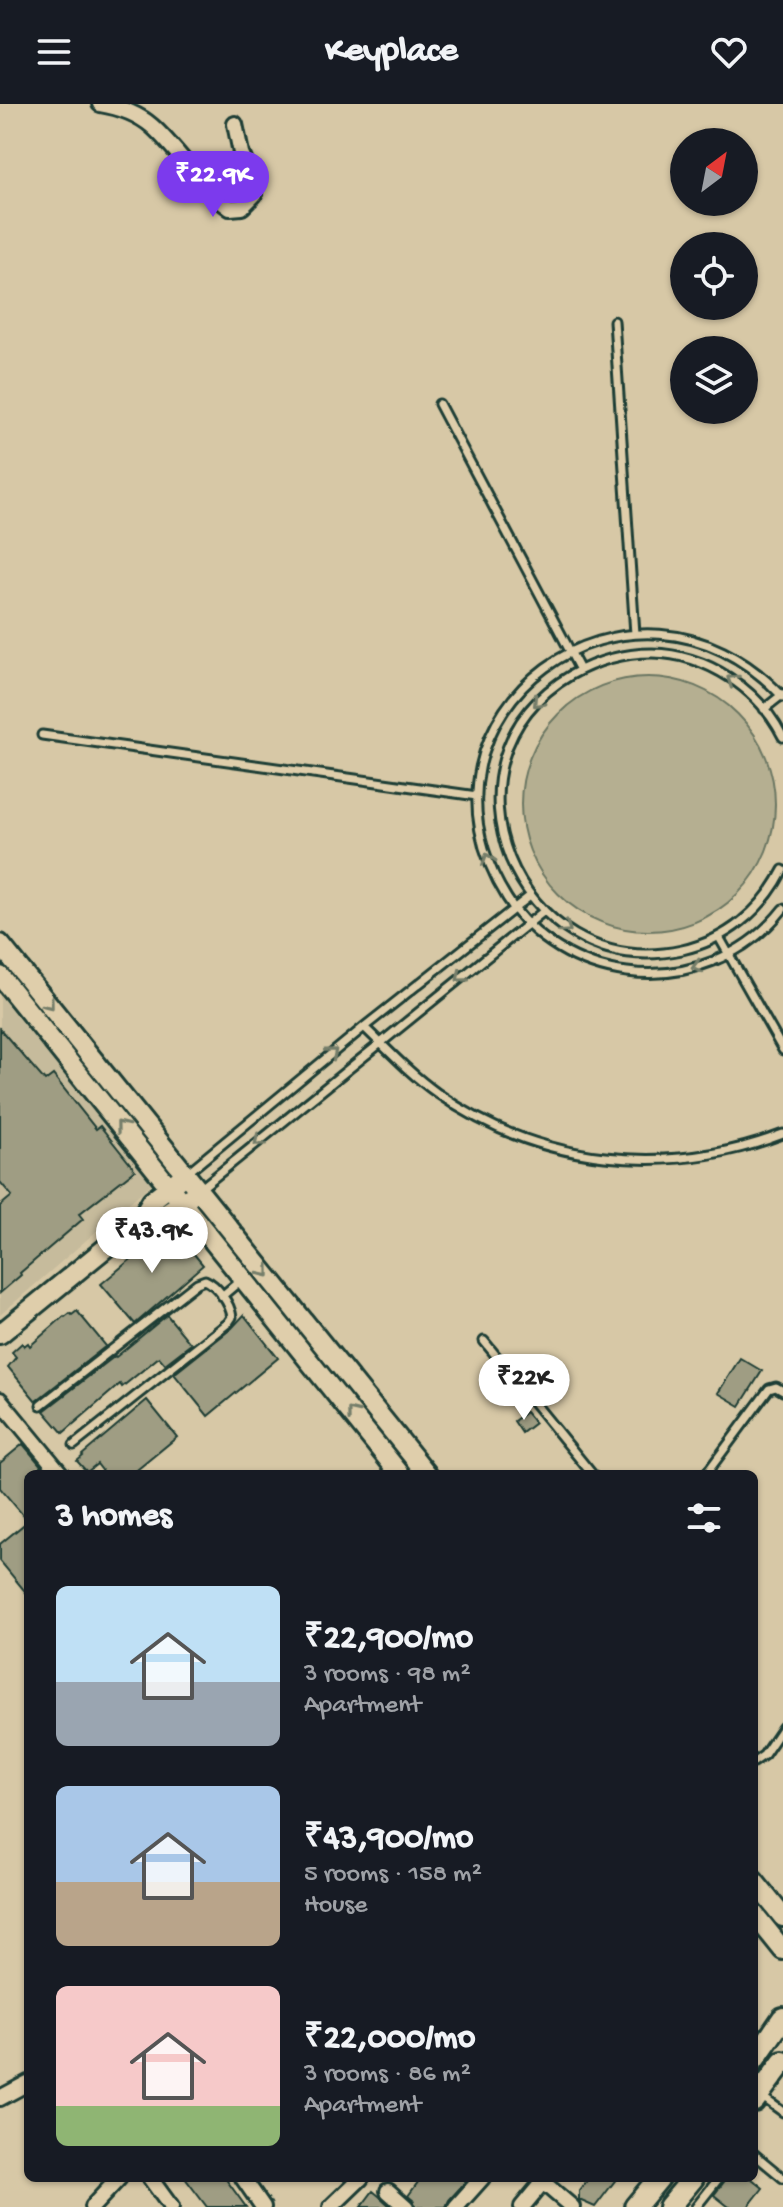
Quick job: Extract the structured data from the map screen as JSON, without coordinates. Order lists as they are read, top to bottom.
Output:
{
  "north": "top right",
  "page": {
    "header": "Keyplace",
    "price": ["₹22.9K", "₹43.9K", "₹22K"],
    "heading": "3 homes",
    "list": [
      {
        "name": "₹22,900/mo",
        "note": "3 rooms · 98 m² · Apartment"
      },
      {
        "name": "₹43,900/mo",
        "note": "5 rooms · 158 m² · House"
      },
      {
        "name": "₹22,000/mo",
        "note": "3 rooms · 86 m² · Apartment"
      }
    ]
  }
}
